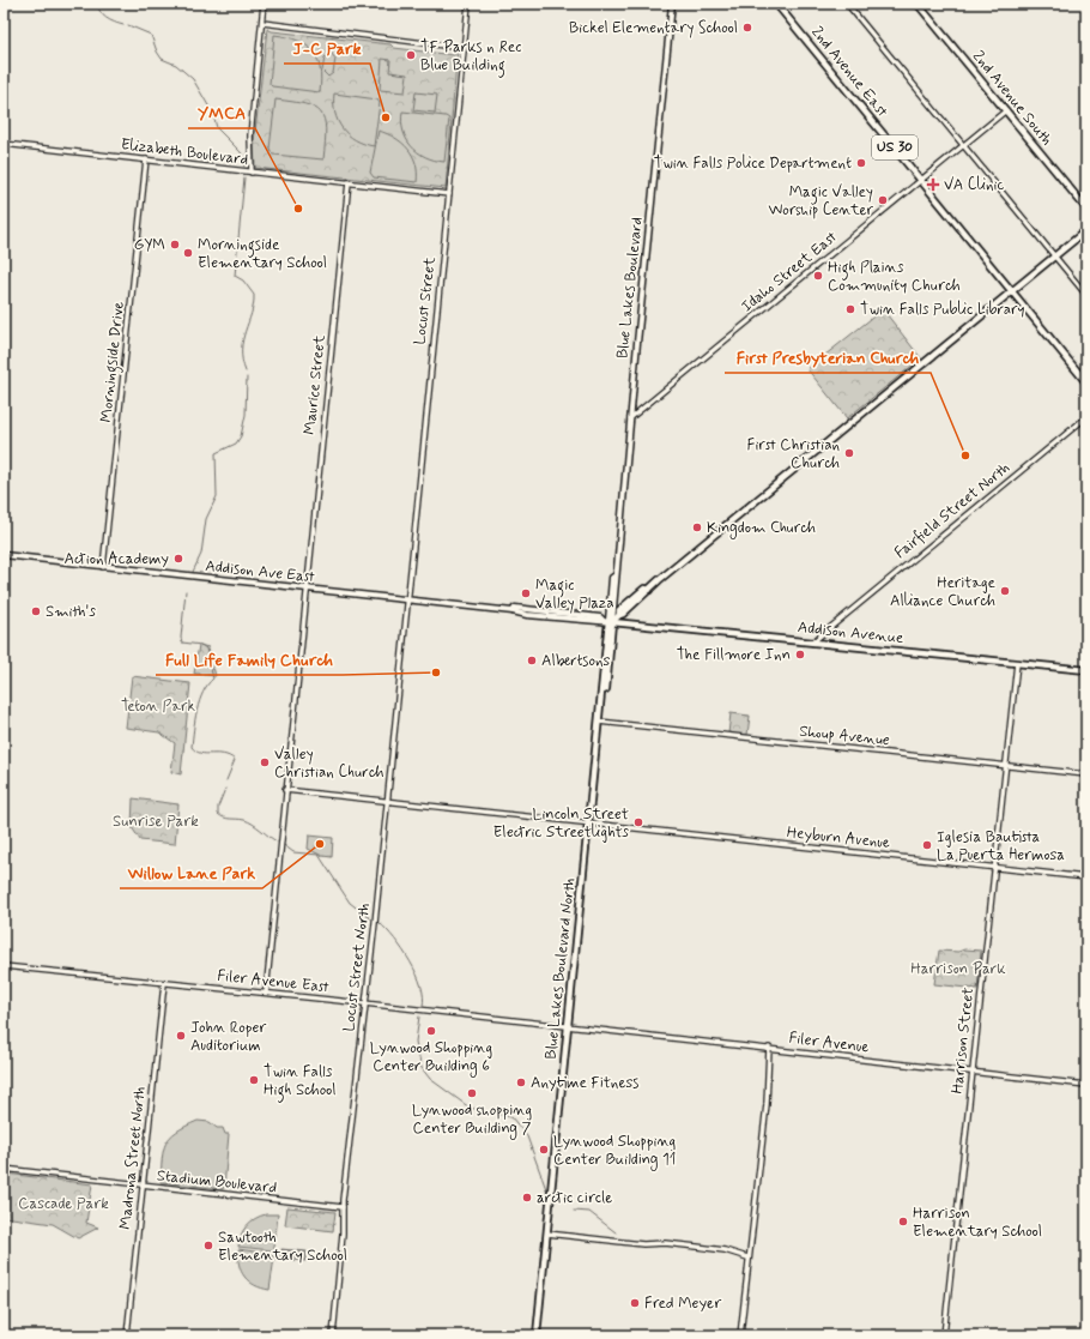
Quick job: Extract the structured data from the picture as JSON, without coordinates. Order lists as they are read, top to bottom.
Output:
{
  "streets": {
    "main road": [
      "2nd Avenue East",
      "2nd Avenue South",
      "US 30",
      "Blue Lakes Boulevard",
      "Addison Ave East",
      "Addison Avenue",
      "Blue Lakes Boulevard North"
    ],
    "street": [
      "Elizabeth Boulevard",
      "Idaho Street East",
      "Locust Street",
      "Morningside Drive",
      "Maurice Street",
      "Fairfield Street North",
      "Shoup Avenue",
      "Heyburn Avenue",
      "Locust Street North",
      "Filer Avenue East",
      "Harrison Street",
      "Filer Avenue",
      "Madrona Street North",
      "Stadium Boulevard"
    ]
  },
  "crossings": [
    ["2nd Avenue East", "US 30"],
    ["2nd Avenue East", "Idaho Street East"],
    ["2nd Avenue South", "Idaho Street East"],
    ["Elizabeth Boulevard", "Locust Street"],
    ["Elizabeth Boulevard", "Morningside Drive"],
    ["Elizabeth Boulevard", "Maurice Street"],
    ["Idaho Street East", "Blue Lakes Boulevard"],
    ["Blue Lakes Boulevard", "Addison Ave East"],
    ["Blue Lakes Boulevard", "Addison Avenue"],
    ["Blue Lakes Boulevard", "Blue Lakes Boulevard North"],
    ["Locust Street", "Addison Ave East"],
    ["Locust Street", "Locust Street North"],
    ["Morningside Drive", "Addison Ave East"],
    ["Maurice Street", "Addison Ave East"],
    ["Maurice Street", "Heyburn Avenue"],
    ["Maurice Street", "Filer Avenue East"],
    ["Fairfield Street North", "Addison Avenue"],
    ["Addison Ave East", "Addison Avenue"],
    ["Addison Ave East", "Locust Street North"],
    ["Addison Ave East", "Blue Lakes Boulevard North"],
    ["Addison Avenue", "Blue Lakes Boulevard North"],
    ["Addison Avenue", "Harrison Street"],
    ["Shoup Avenue", "Blue Lakes Boulevard North"],
    ["Shoup Avenue", "Harrison Street"],
    ["Heyburn Avenue", "Locust Street North"],
    ["Heyburn Avenue", "Blue Lakes Boulevard North"],
    ["Heyburn Avenue", "Harrison Street"],
    ["Locust Street North", "Filer Avenue East"],
    ["Locust Street North", "Stadium Boulevard"],
    ["Blue Lakes Boulevard North", "Filer Avenue East"],
    ["Blue Lakes Boulevard North", "Filer Avenue"],
    ["Filer Avenue East", "Filer Avenue"],
    ["Filer Avenue East", "Madrona Street North"],
    ["Harrison Street", "Filer Avenue"],
    ["Madrona Street North", "Stadium Boulevard"]
  ],
  "parks": [
    "Teton Park",
    "Sunrise Park",
    "Harrison Park",
    "Cascade Park"
  ],
  "places": {
    "other": [
      "Bickel Elementary School",
      "TF Parks n Rec Blue Building",
      "J-C Park",
      "Twin Falls Police Department",
      "Magic Valley Worship Center",
      "YMCA",
      "GYM",
      "Morningside Elementary School",
      "High Plains Community Church",
      "Twin Falls Public Library",
      "First Christian Church",
      "First Presbyterian Church",
      "Kingdom Church",
      "Action Academy",
      "Heritage Alliance Church",
      "Magic Valley Plaza",
      "Smith's",
      "The Fillmore Inn",
      "Albertsons",
      "Full Life Family Church",
      "Valley Christian Church",
      "Lincoln Street Electric Streetlights",
      "Willow Lane Park",
      "Iglesia Bautista La Puerta Hermosa",
      "Lynwood Shopping Center Building 6",
      "John Roper Auditorium",
      "Twin Falls High School",
      "Anytime Fitness",
      "Lynwood shopping Center Building 7",
      "Lynwood Shopping Center Building 11",
      "arctic circle",
      "Harrison Elementary School",
      "Sawtooth Elementary School",
      "Fred Meyer"
    ],
    "health": ["VA Clinic"]
  }
}
